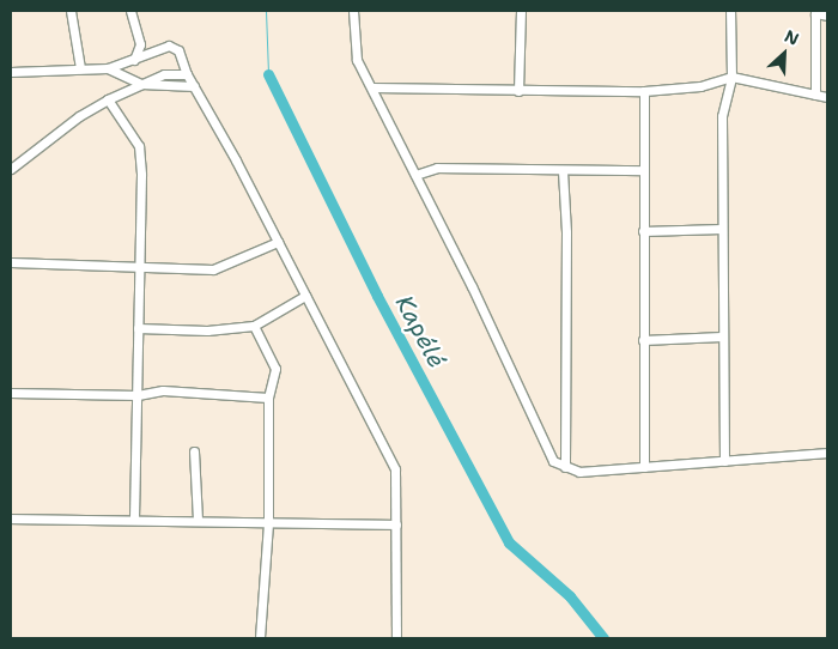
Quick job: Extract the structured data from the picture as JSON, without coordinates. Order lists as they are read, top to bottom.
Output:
{
  "water": ["Kapélé"],
  "north": "top right"
}
